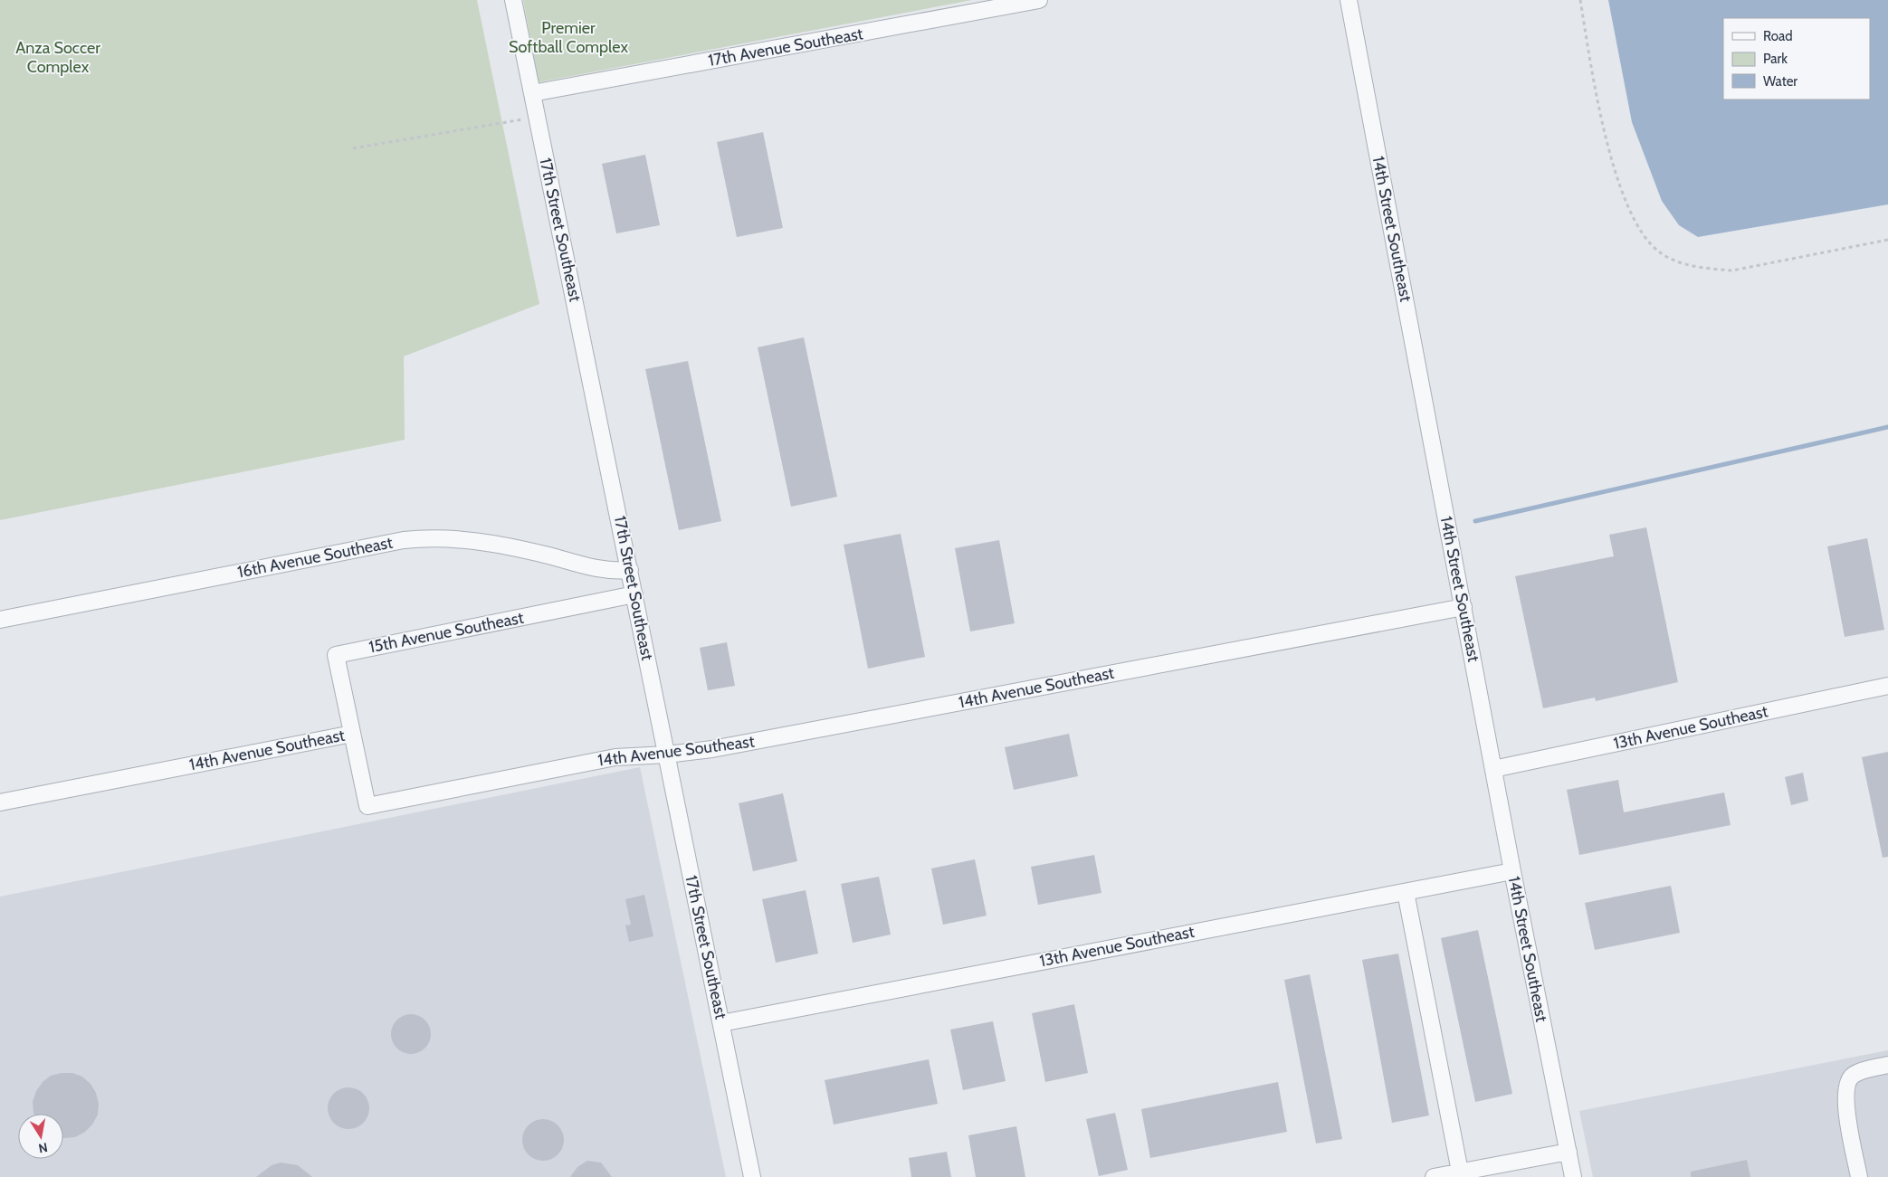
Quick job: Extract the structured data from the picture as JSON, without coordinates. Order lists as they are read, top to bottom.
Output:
{
  "streets": {
    "street": [
      "17th Avenue Southeast",
      "14th Street Southeast",
      "17th Street Southeast",
      "16th Avenue Southeast",
      "15th Avenue Southeast",
      "14th Avenue Southeast",
      "13th Avenue Southeast"
    ]
  },
  "crossings": [
    ["17th Avenue Southeast", "17th Street Southeast"],
    ["14th Street Southeast", "14th Avenue Southeast"],
    ["14th Street Southeast", "13th Avenue Southeast"],
    ["17th Street Southeast", "16th Avenue Southeast"],
    ["17th Street Southeast", "15th Avenue Southeast"],
    ["17th Street Southeast", "14th Avenue Southeast"],
    ["17th Street Southeast", "13th Avenue Southeast"],
    ["15th Avenue Southeast", "14th Avenue Southeast"]
  ],
  "parks": ["Premier Softball Complex", "Anza Soccer Complex"],
  "legend": ["Road", "Park", "Water"],
  "north": "bottom"
}
